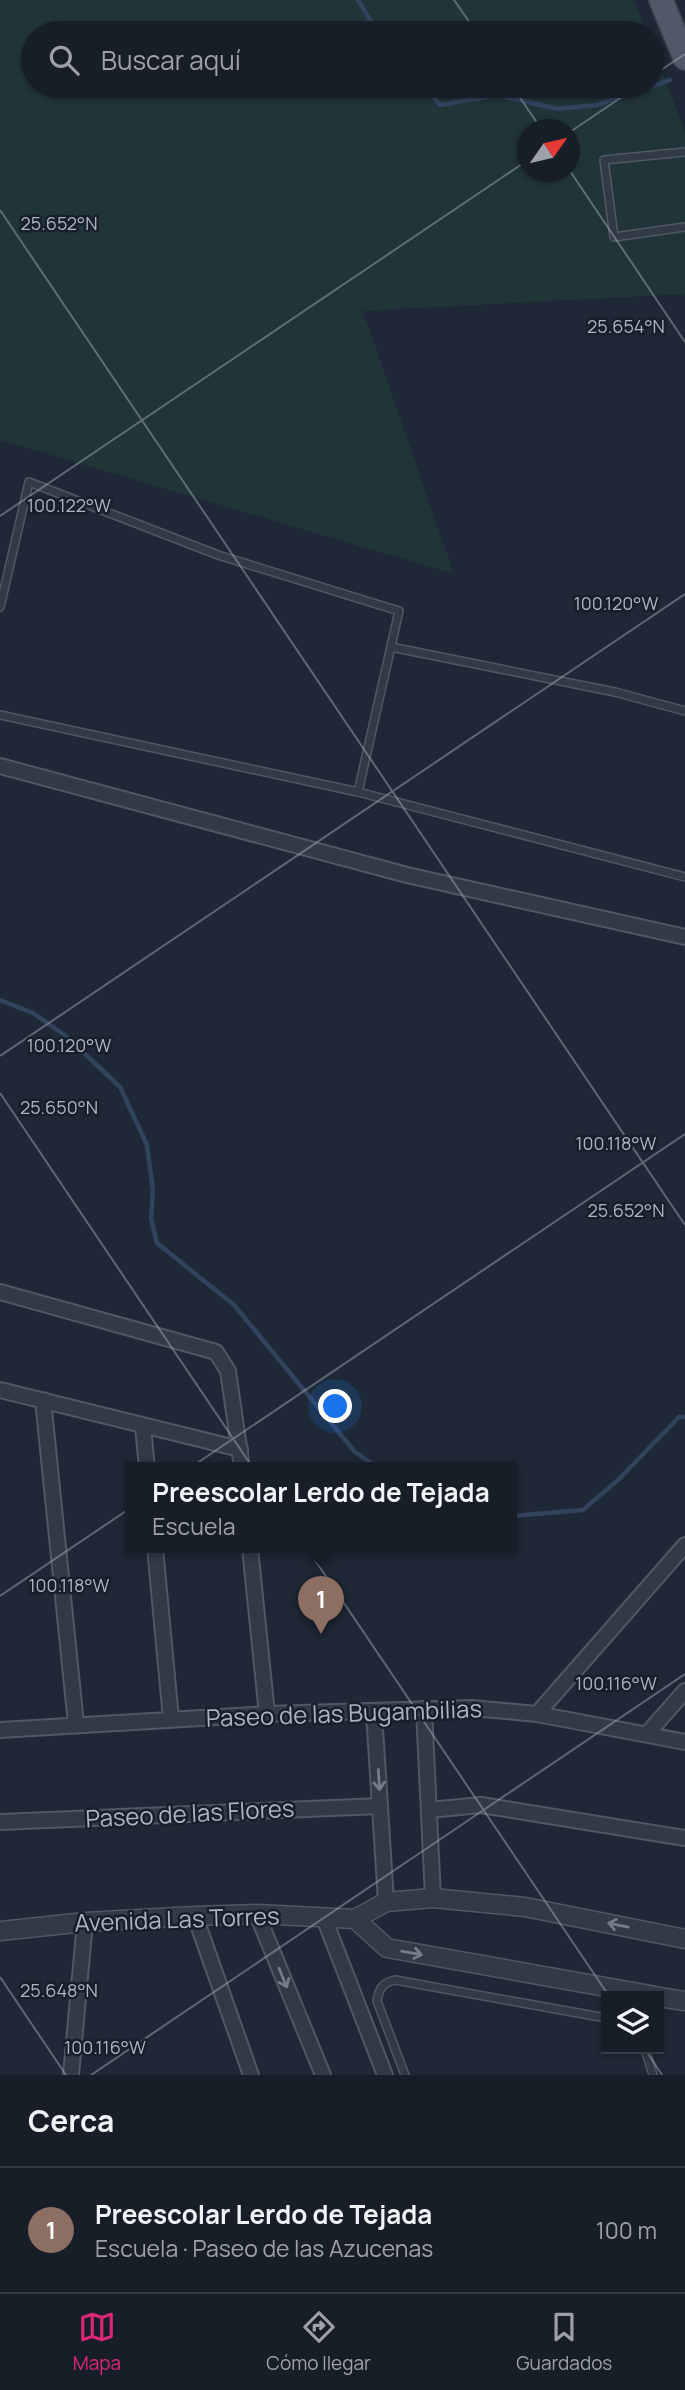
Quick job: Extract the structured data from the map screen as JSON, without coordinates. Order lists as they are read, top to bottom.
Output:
{
  "streets": {
    "street": ["Paseo de las Bugambilias", "Paseo de las Flores", "Avenida Las Torres"]
  },
  "north": "top right",
  "page": {
    "search": "Buscar aquí",
    "popup": ["Preescolar Lerdo de Tejada", "Escuela"],
    "pins": "1",
    "heading": "Cerca",
    "list": [
      {
        "mark": "1",
        "name": "Preescolar Lerdo de Tejada",
        "note": "Escuela · Paseo de las Azucenas",
        "value": "100 m"
      }
    ],
    "nav": ["Mapa", "Cómo llegar", "Guardados"]
  },
  "coordinates": [
    "25.652°N",
    "25.654°N",
    "100.122°W",
    "100.120°W",
    "25.650°N",
    "100.118°W",
    "100.116°W",
    "25.648°N"
  ]
}
